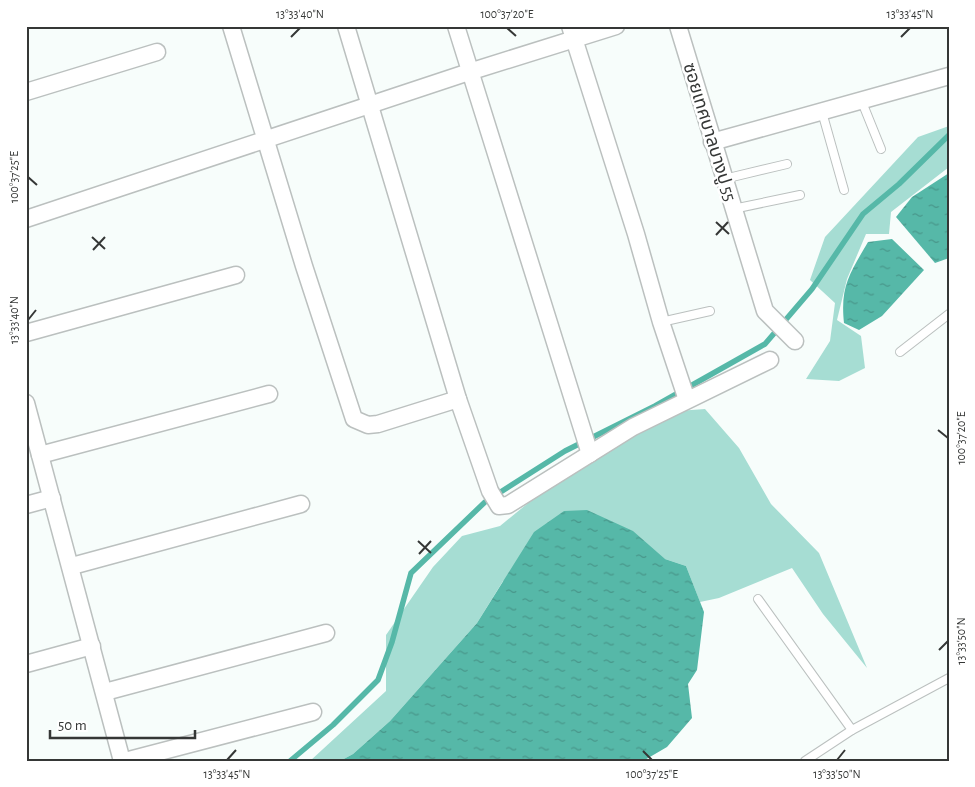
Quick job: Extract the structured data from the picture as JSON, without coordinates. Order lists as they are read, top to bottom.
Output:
{
  "streets": {
    "street": ["ซอยเทศบาลบางปู 55"]
  },
  "scale_bar": "50 m",
  "coordinates": [
    "13°33'40\"N",
    "100°37'20\"E",
    "13°33'45\"N",
    "100°37'25\"E",
    "13°33'50\"N"
  ]
}
